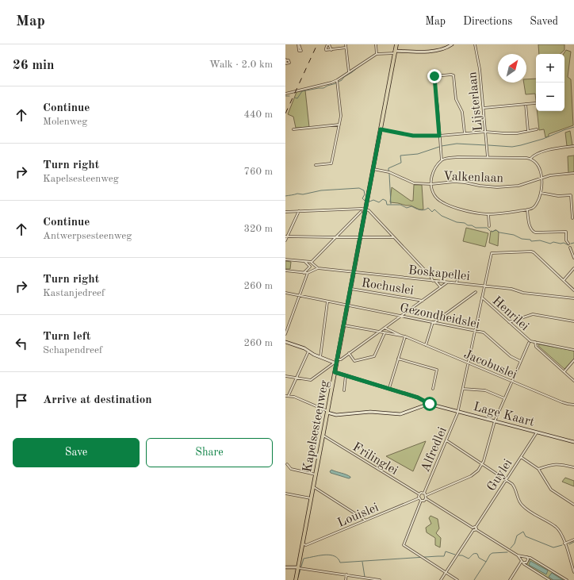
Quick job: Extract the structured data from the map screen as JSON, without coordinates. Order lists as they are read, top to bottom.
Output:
{
  "streets": {
    "main road": ["Kapelsesteenweg"],
    "street": [
      "Lijsterlaan",
      "Valkenlaan",
      "Boskapellei",
      "Rochuslei",
      "Henrilei",
      "Gezondheidslei",
      "Jacobuslei",
      "Lage Kaart",
      "Alfredlei",
      "Frilinglei",
      "Guylei",
      "Louislei"
    ]
  },
  "crossings": [
    ["Valkenlaan", "Kapelsesteenweg"],
    ["Boskapellei", "Kapelsesteenweg"],
    ["Boskapellei", "Alfredlei"],
    ["Rochuslei", "Kapelsesteenweg"],
    ["Henrilei", "Alfredlei"],
    ["Gezondheidslei", "Kapelsesteenweg"],
    ["Gezondheidslei", "Alfredlei"],
    ["Jacobuslei", "Kapelsesteenweg"],
    ["Jacobuslei", "Alfredlei"],
    ["Lage Kaart", "Kapelsesteenweg"],
    ["Lage Kaart", "Alfredlei"],
    ["Lage Kaart", "Guylei"],
    ["Kapelsesteenweg", "Frilinglei"],
    ["Kapelsesteenweg", "Louislei"],
    ["Alfredlei", "Frilinglei"],
    ["Alfredlei", "Louislei"],
    ["Frilinglei", "Louislei"]
  ],
  "north": "top right",
  "page": {
    "header": "Map",
    "nav": ["Map", "Directions", "Saved"],
    "heading": ["26 min", "Walk · 2.0 km"],
    "map_buttons": ["+", "−"],
    "list": [
      ["Continue", "Molenweg", "440 m"],
      ["Turn right", "Kapelsesteenweg", "760 m"],
      ["Continue", "Antwerpsesteenweg", "320 m"],
      ["Turn right", "Kastanjedreef", "260 m"],
      ["Turn left", "Schapendreef", "260 m"],
      "Arrive at destination"
    ],
    "buttons": ["Save", "Share"]
  }
}
